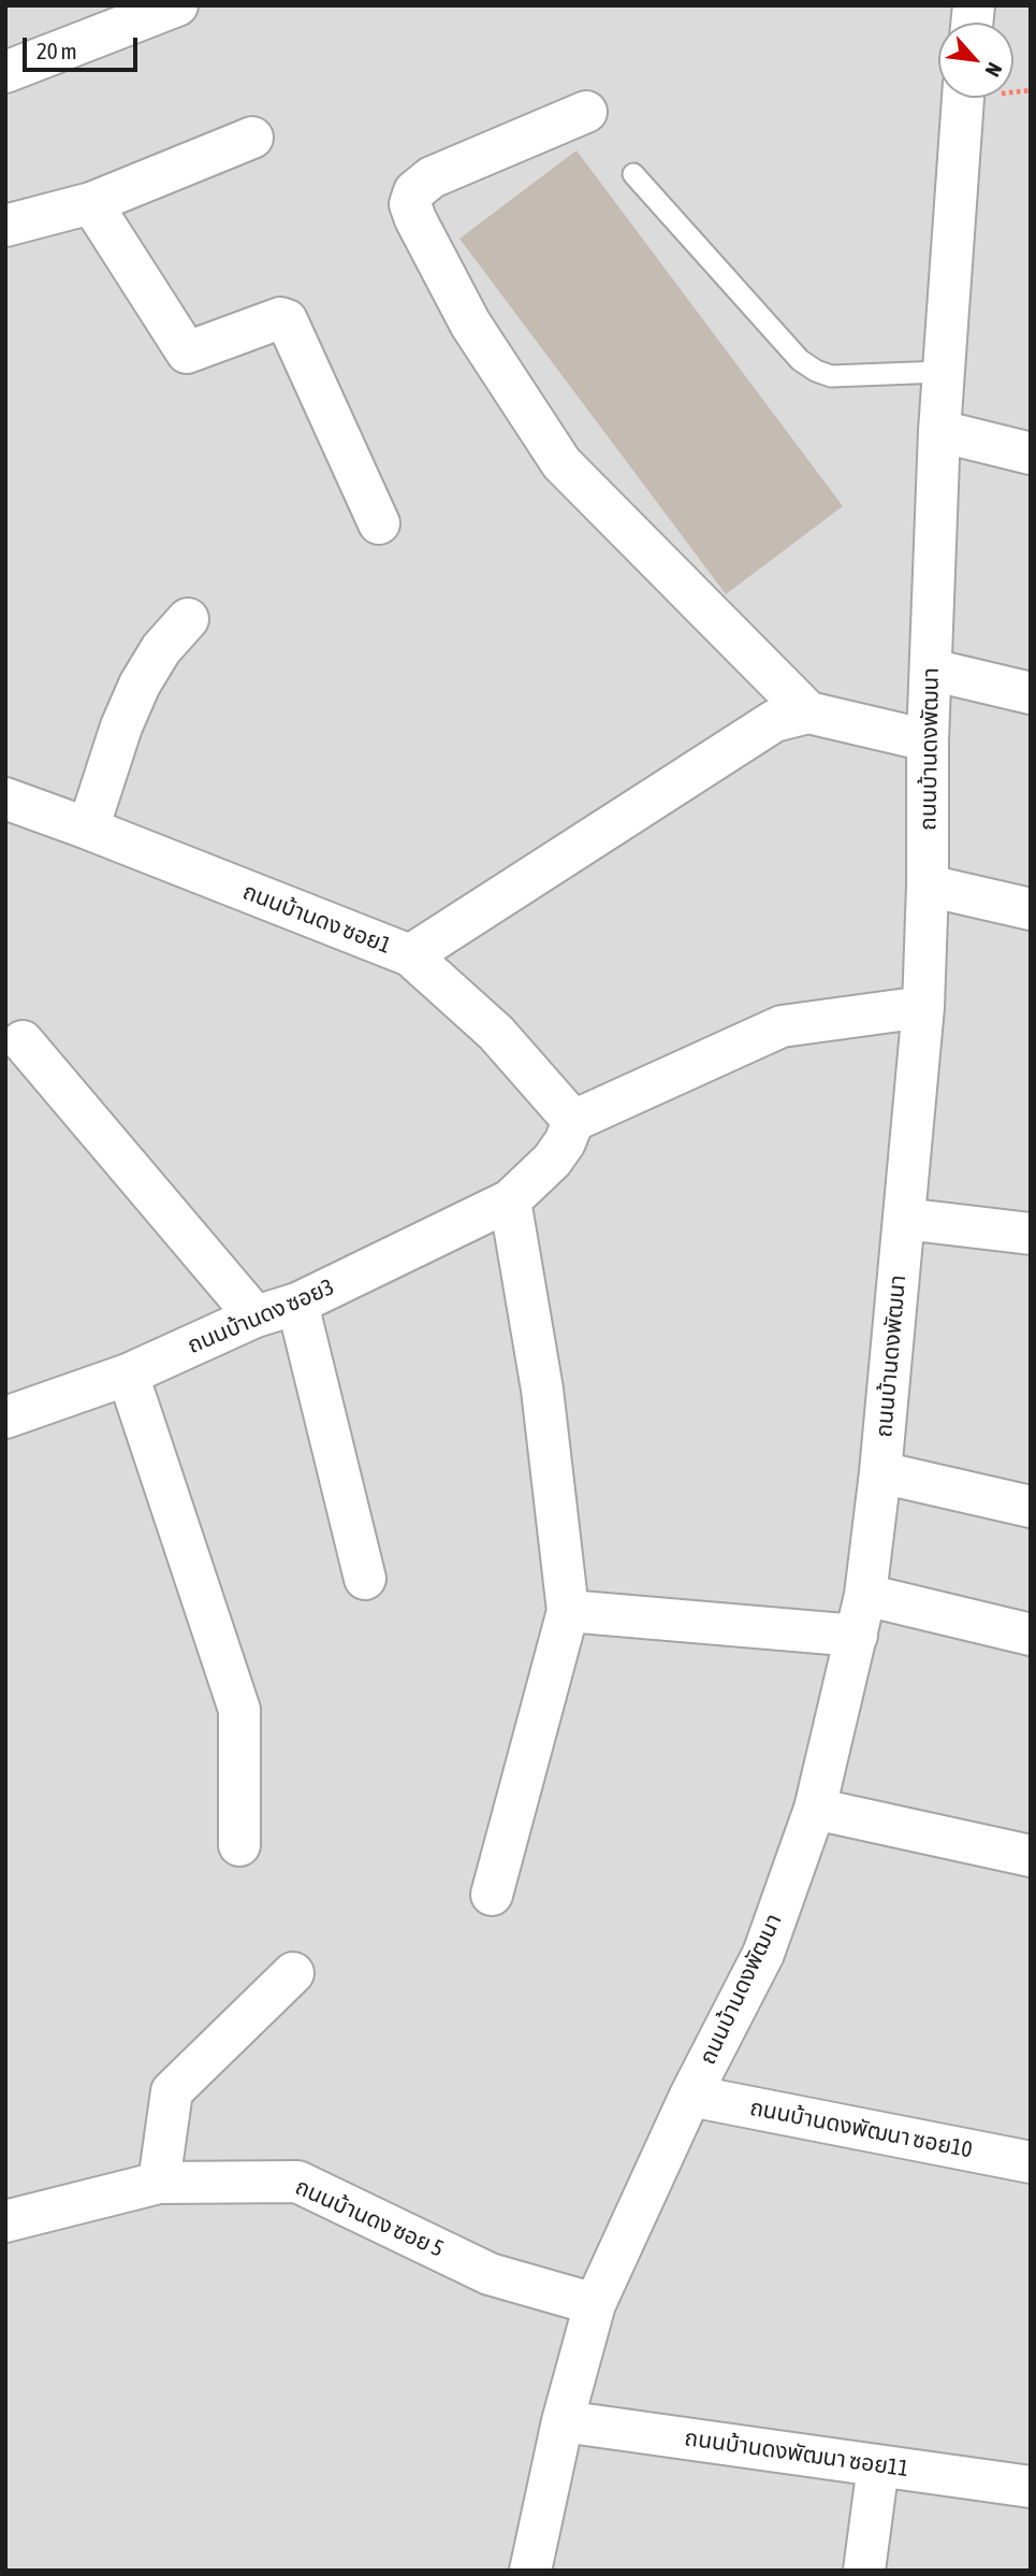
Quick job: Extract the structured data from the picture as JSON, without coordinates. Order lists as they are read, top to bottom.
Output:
{
  "streets": {
    "street": [
      "ถนนบ้านดงพัฒนา",
      "ถนนบ้านดง ซอย1",
      "ถนนบ้านดง ซอย3",
      "ถนนบ้านดงพัฒนา ซอย10",
      "ถนนบ้านดง ซอย 5",
      "ถนนบ้านดงพัฒนา ซอย11"
    ]
  },
  "crossings": [
    ["ถนนบ้านดงพัฒนา", "ถนนบ้านดงพัฒนา ซอย10"],
    ["ถนนบ้านดงพัฒนา", "ถนนบ้านดง ซอย 5"],
    ["ถนนบ้านดงพัฒนา", "ถนนบ้านดงพัฒนา ซอย11"],
    ["ถนนบ้านดง ซอย1", "ถนนบ้านดง ซอย3"]
  ],
  "scale_bar": "20 m",
  "north": "bottom right"
}
